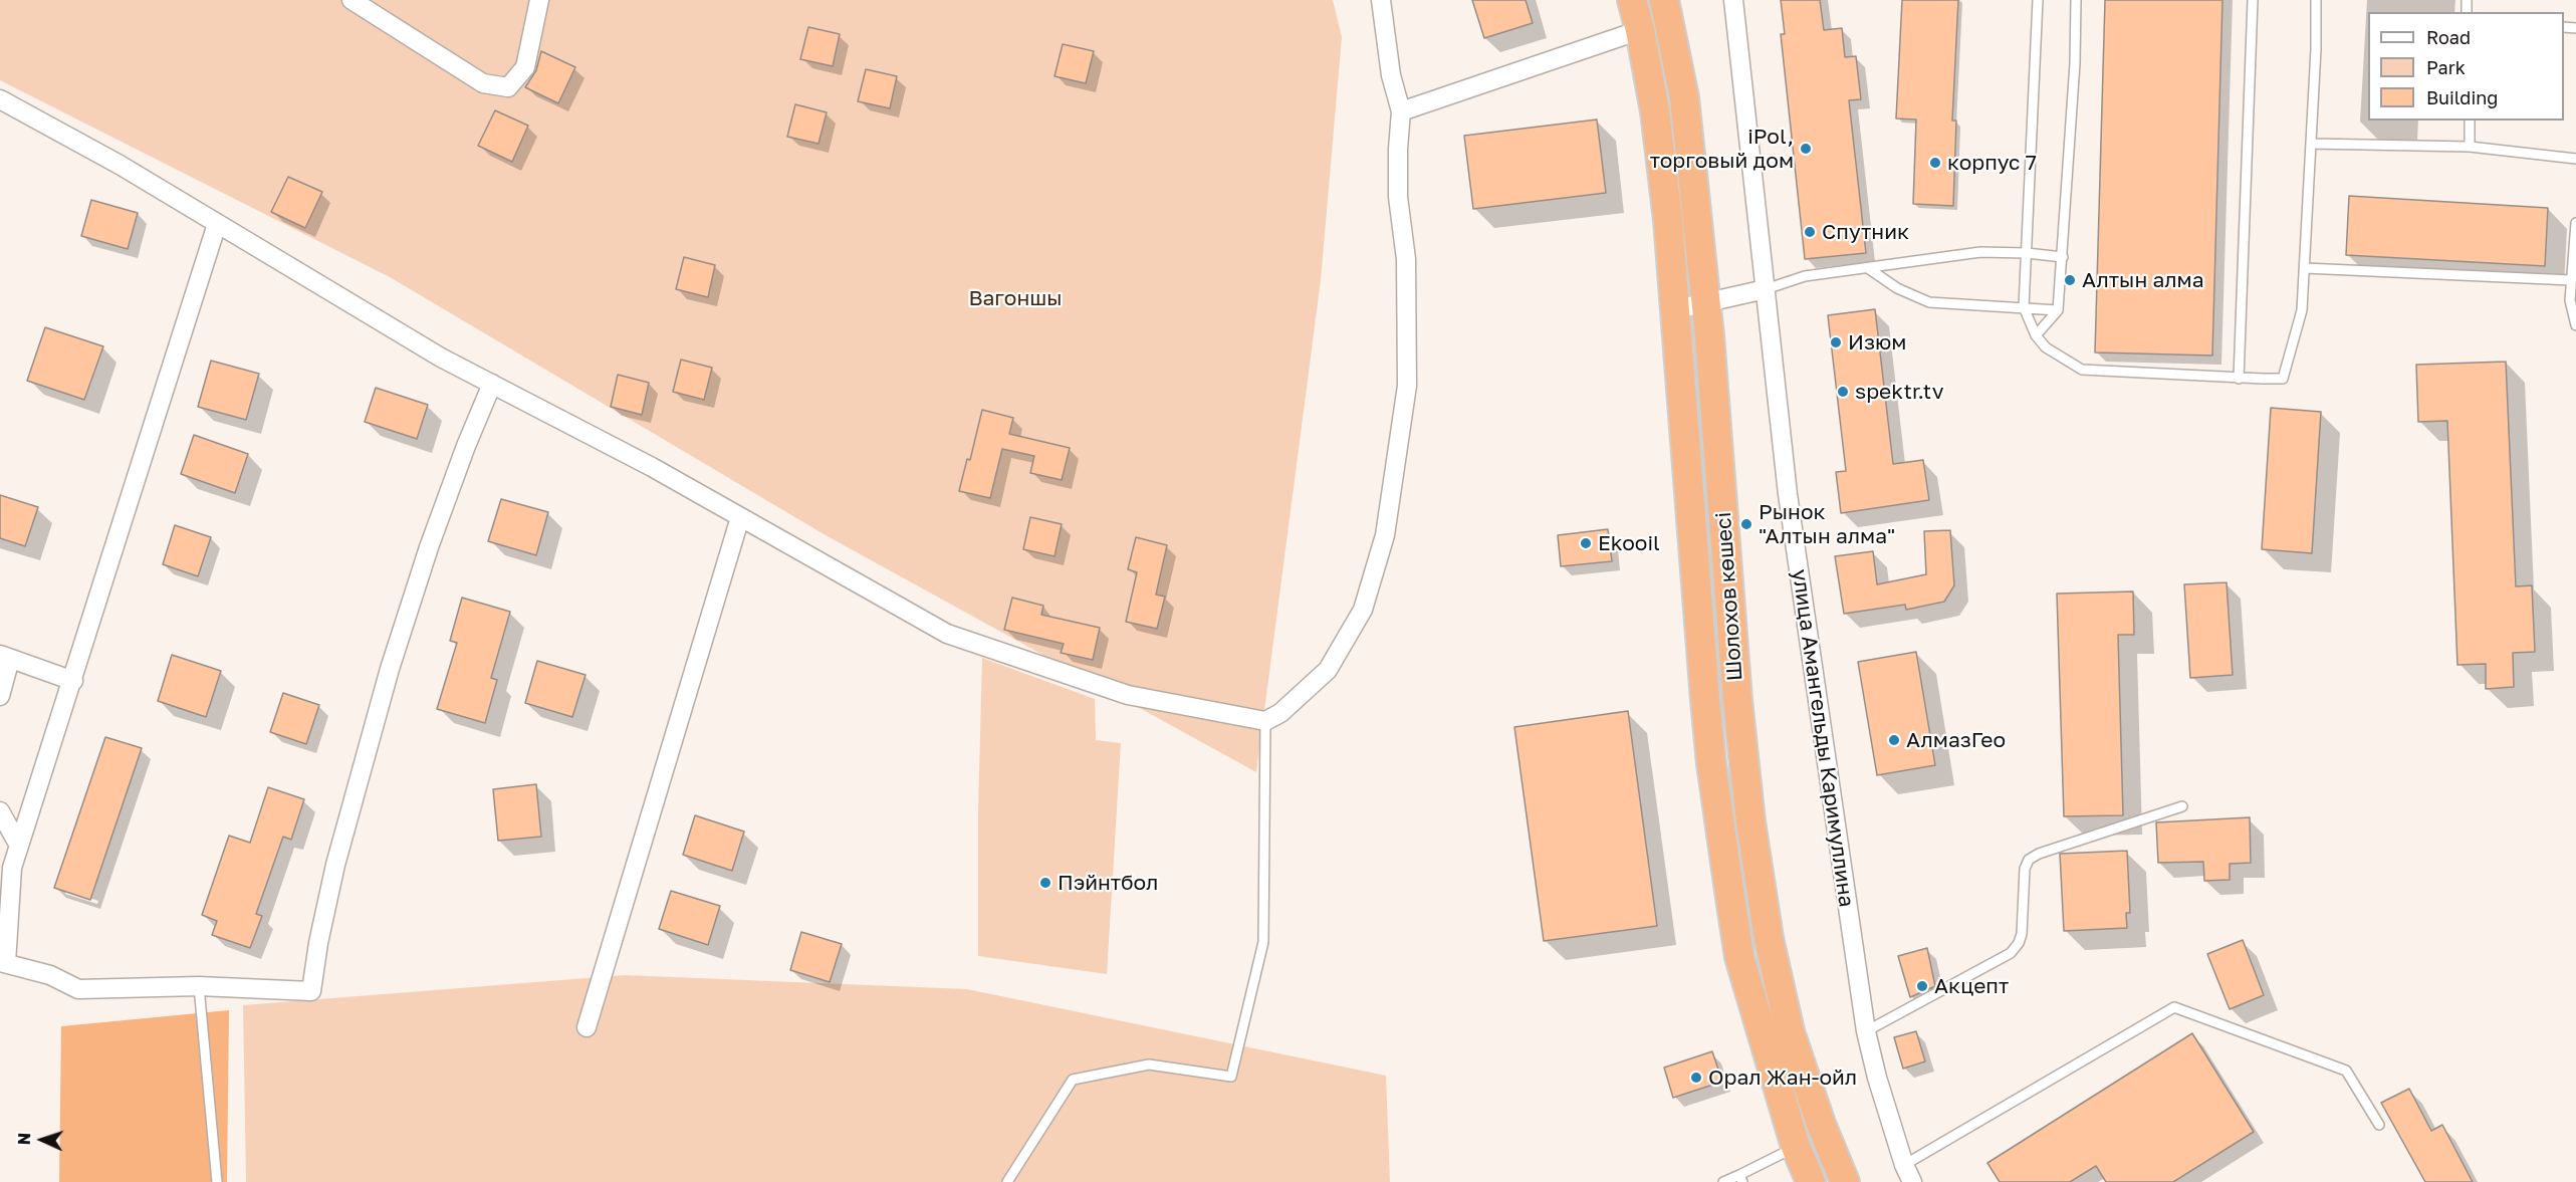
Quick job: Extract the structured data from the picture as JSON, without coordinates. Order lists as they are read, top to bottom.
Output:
{
  "streets": {
    "highway": ["Шолохов көшесі"],
    "street": ["улица Амангельды Каримуллина"]
  },
  "parks": ["Вагоншы"],
  "places": [
    "iPol, торговый дом",
    "корпус 7",
    "Спутник",
    "Алтын алма",
    "Изюм",
    "spektr.tv",
    "Рынок \"Алтын алма\"",
    "Ekooil",
    "АлмазГео",
    "Пэйнтбол",
    "Акцепт",
    "Орал Жан-ойл"
  ],
  "legend": ["Road", "Park", "Building"],
  "north": "left"
}
